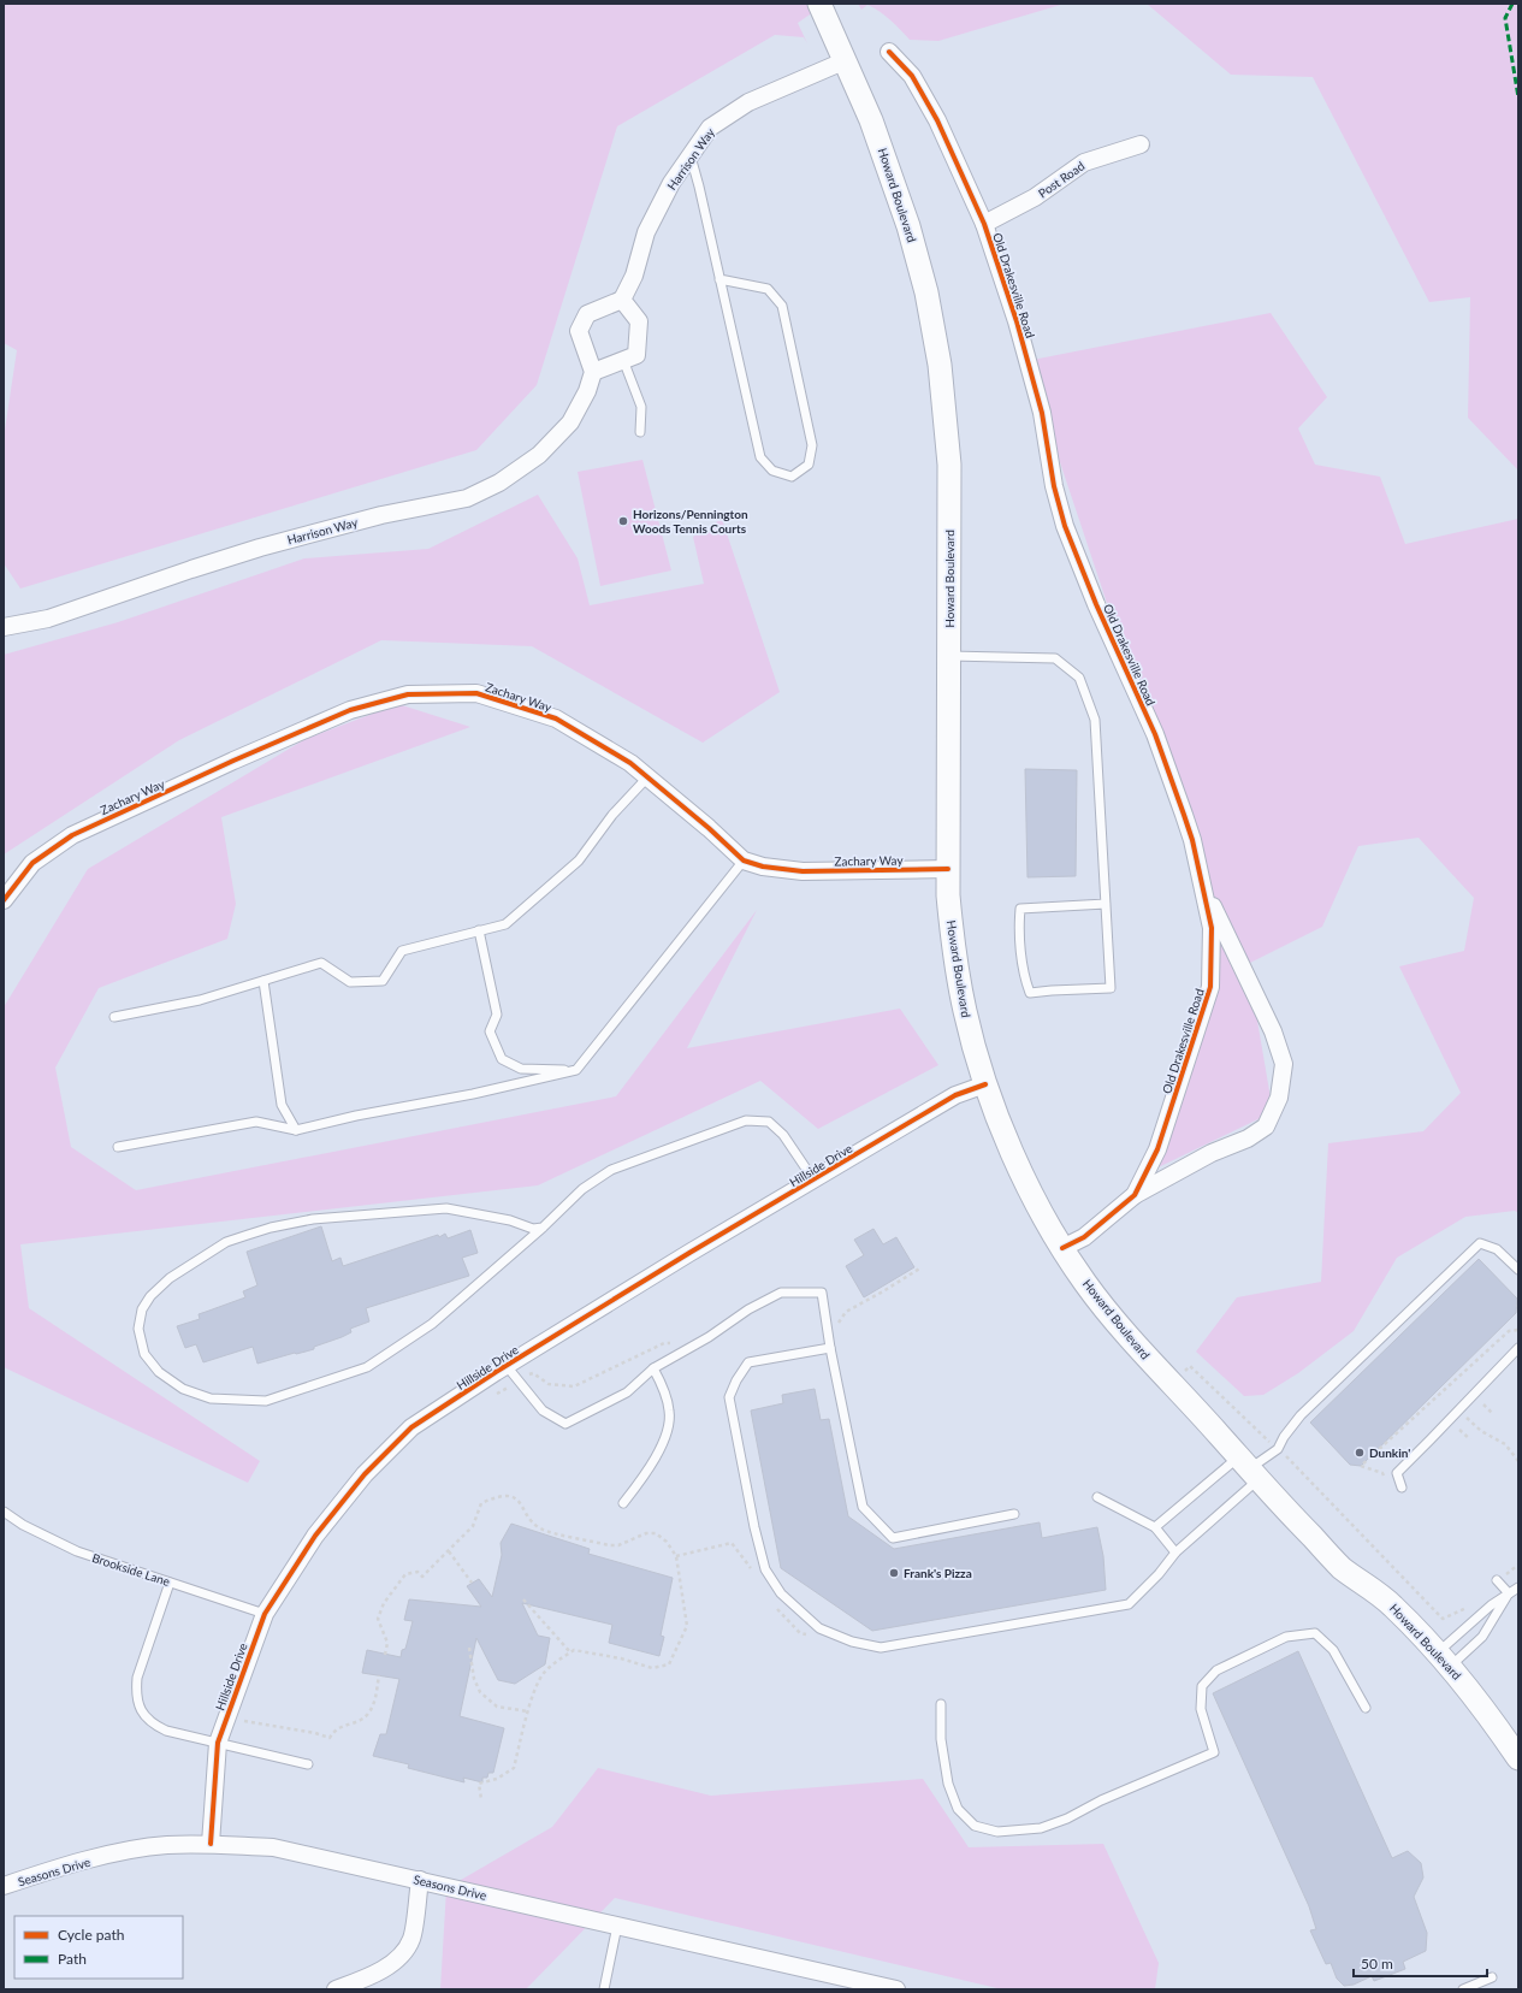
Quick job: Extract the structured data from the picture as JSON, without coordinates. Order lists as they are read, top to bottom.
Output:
{
  "streets": {
    "main road": ["Howard Boulevard"],
    "street": [
      "Harrison Way",
      "Post Road",
      "Old Drakesville Road",
      "Zachary Way",
      "Hillside Drive",
      "Seasons Drive"
    ],
    "lane": ["Brookside Lane"]
  },
  "crossings": [
    ["Harrison Way", "Howard Boulevard"],
    ["Post Road", "Old Drakesville Road"],
    ["Howard Boulevard", "Old Drakesville Road"],
    ["Howard Boulevard", "Zachary Way"],
    ["Howard Boulevard", "Hillside Drive"],
    ["Hillside Drive", "Brookside Lane"],
    ["Hillside Drive", "Seasons Drive"]
  ],
  "places": ["Horizons/Pennington Woods Tennis Courts", "Dunkin'", "Frank's Pizza"],
  "legend": ["Cycle path", "Path"],
  "scale_bar": "50 m"
}
